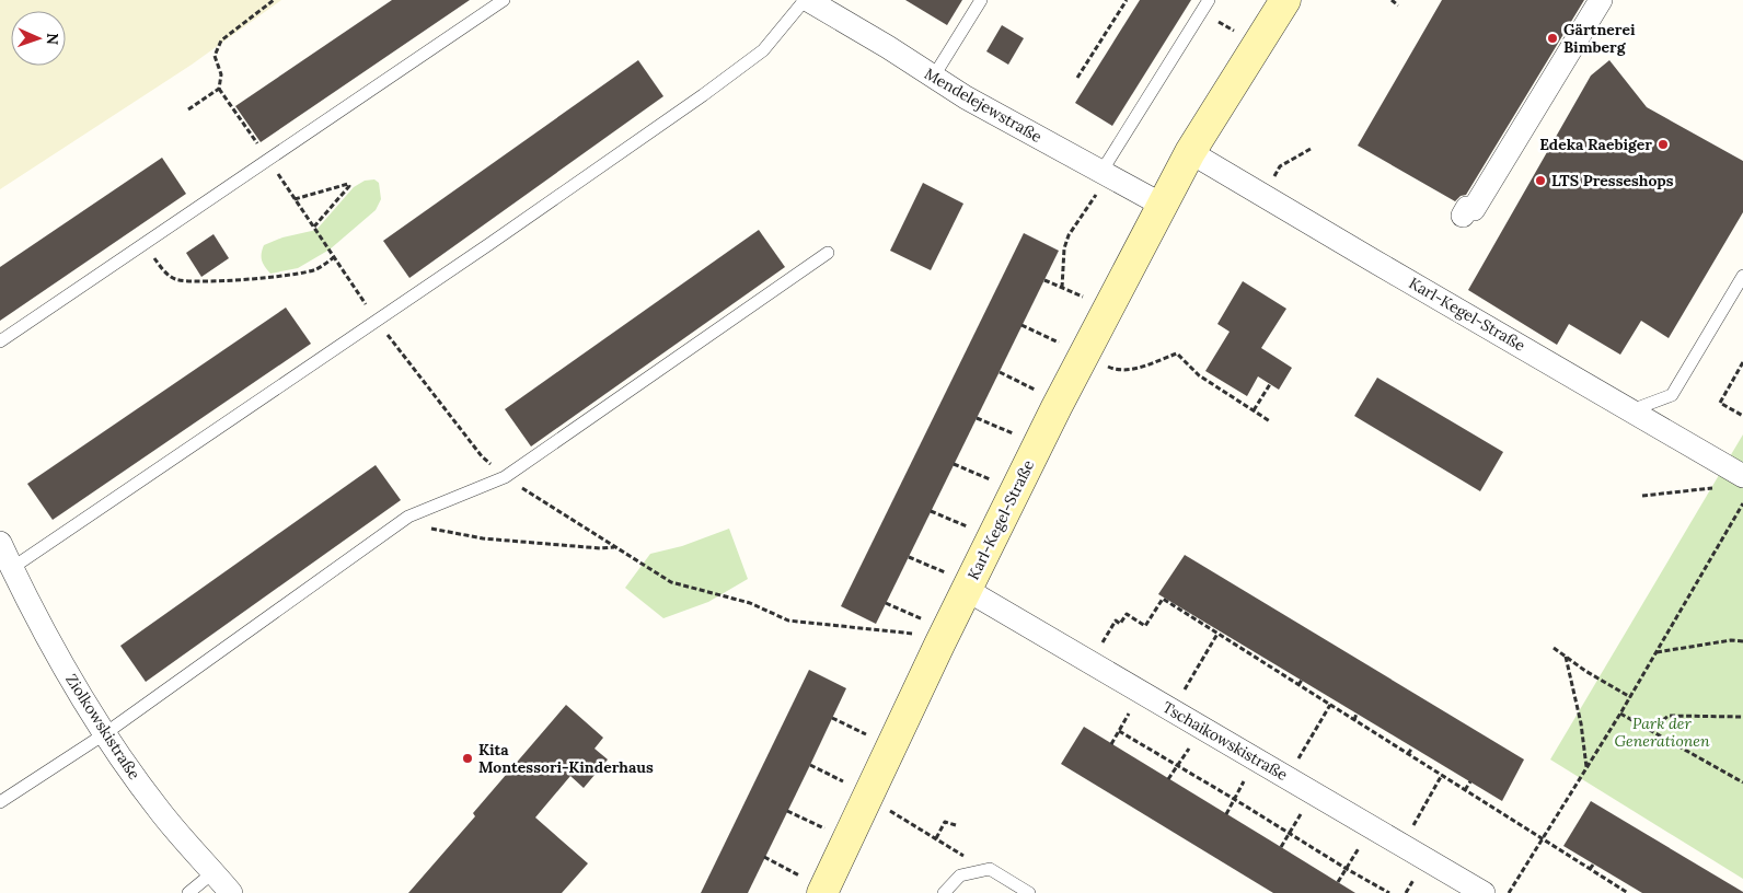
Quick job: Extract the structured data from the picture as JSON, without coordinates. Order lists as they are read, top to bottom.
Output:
{
  "streets": {
    "street": [
      "Mendelejewstraße",
      "Karl-Kegel-Straße",
      "Ziolkowskistraße",
      "Tschaikowskistraße"
    ]
  },
  "crossings": [
    ["Mendelejewstraße", "Karl-Kegel-Straße"],
    ["Karl-Kegel-Straße", "Tschaikowskistraße"]
  ],
  "parks": ["Park der Generationen"],
  "places": [
    "Gärtnerei Bimberg",
    "Edeka Raebiger",
    "LTS Presseshops",
    "Kita Montessori-Kinderhaus"
  ],
  "north": "right"
}
